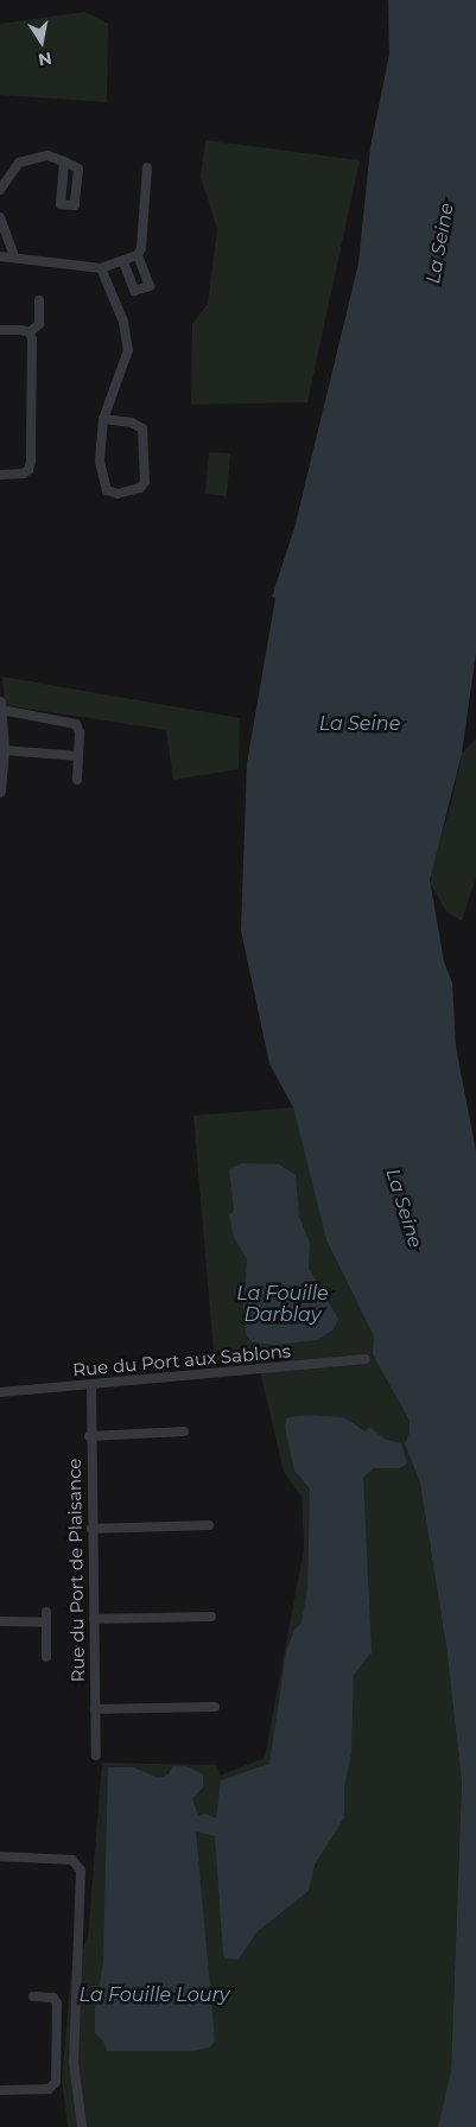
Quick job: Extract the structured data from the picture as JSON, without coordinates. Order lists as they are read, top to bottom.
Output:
{
  "streets": {
    "street": ["Rue du Port aux Sablons", "Rue du Port de Plaisance"]
  },
  "crossings": [
    ["Rue du Port aux Sablons", "Rue du Port de Plaisance"]
  ],
  "water": ["La Seine", "La Fouille Darblay", "La Fouille Loury"],
  "north": "bottom"
}
